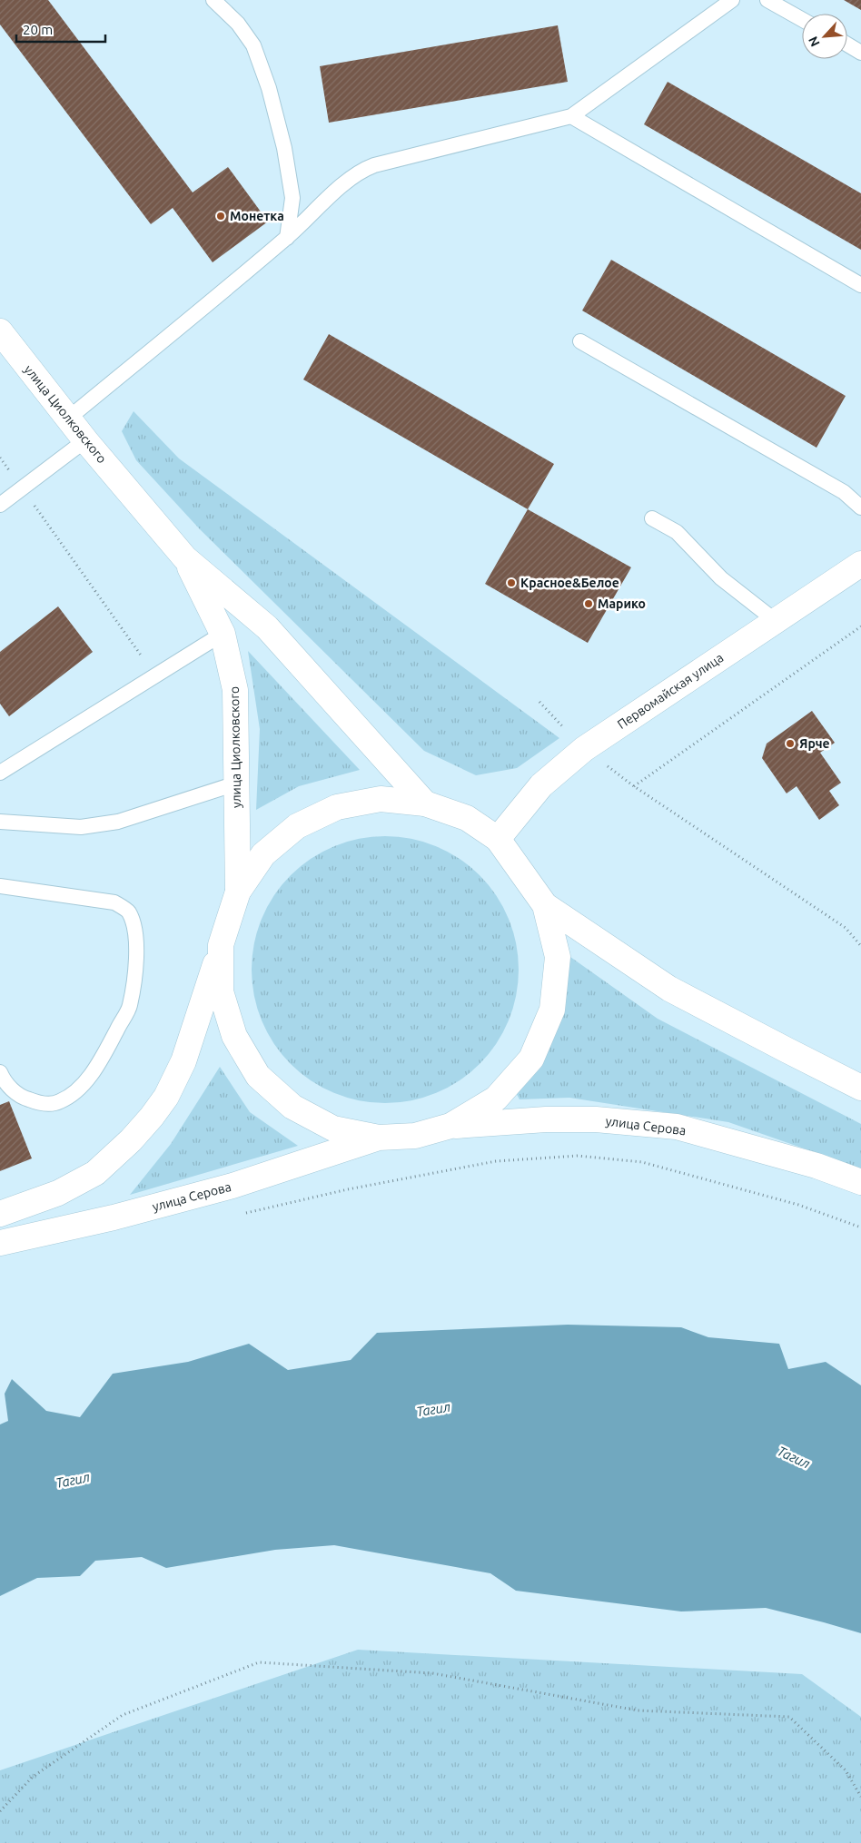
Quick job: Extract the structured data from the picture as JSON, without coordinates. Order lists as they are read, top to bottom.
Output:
{
  "streets": {
    "main road": ["улица Циолковского", "Первомайская улица", "улица Серова"]
  },
  "water": ["Тагил"],
  "places": [
    "Монетка",
    "Красное&Белое",
    "Марико",
    "Ярче"
  ],
  "scale_bar": "20 m",
  "north": "bottom left"
}
